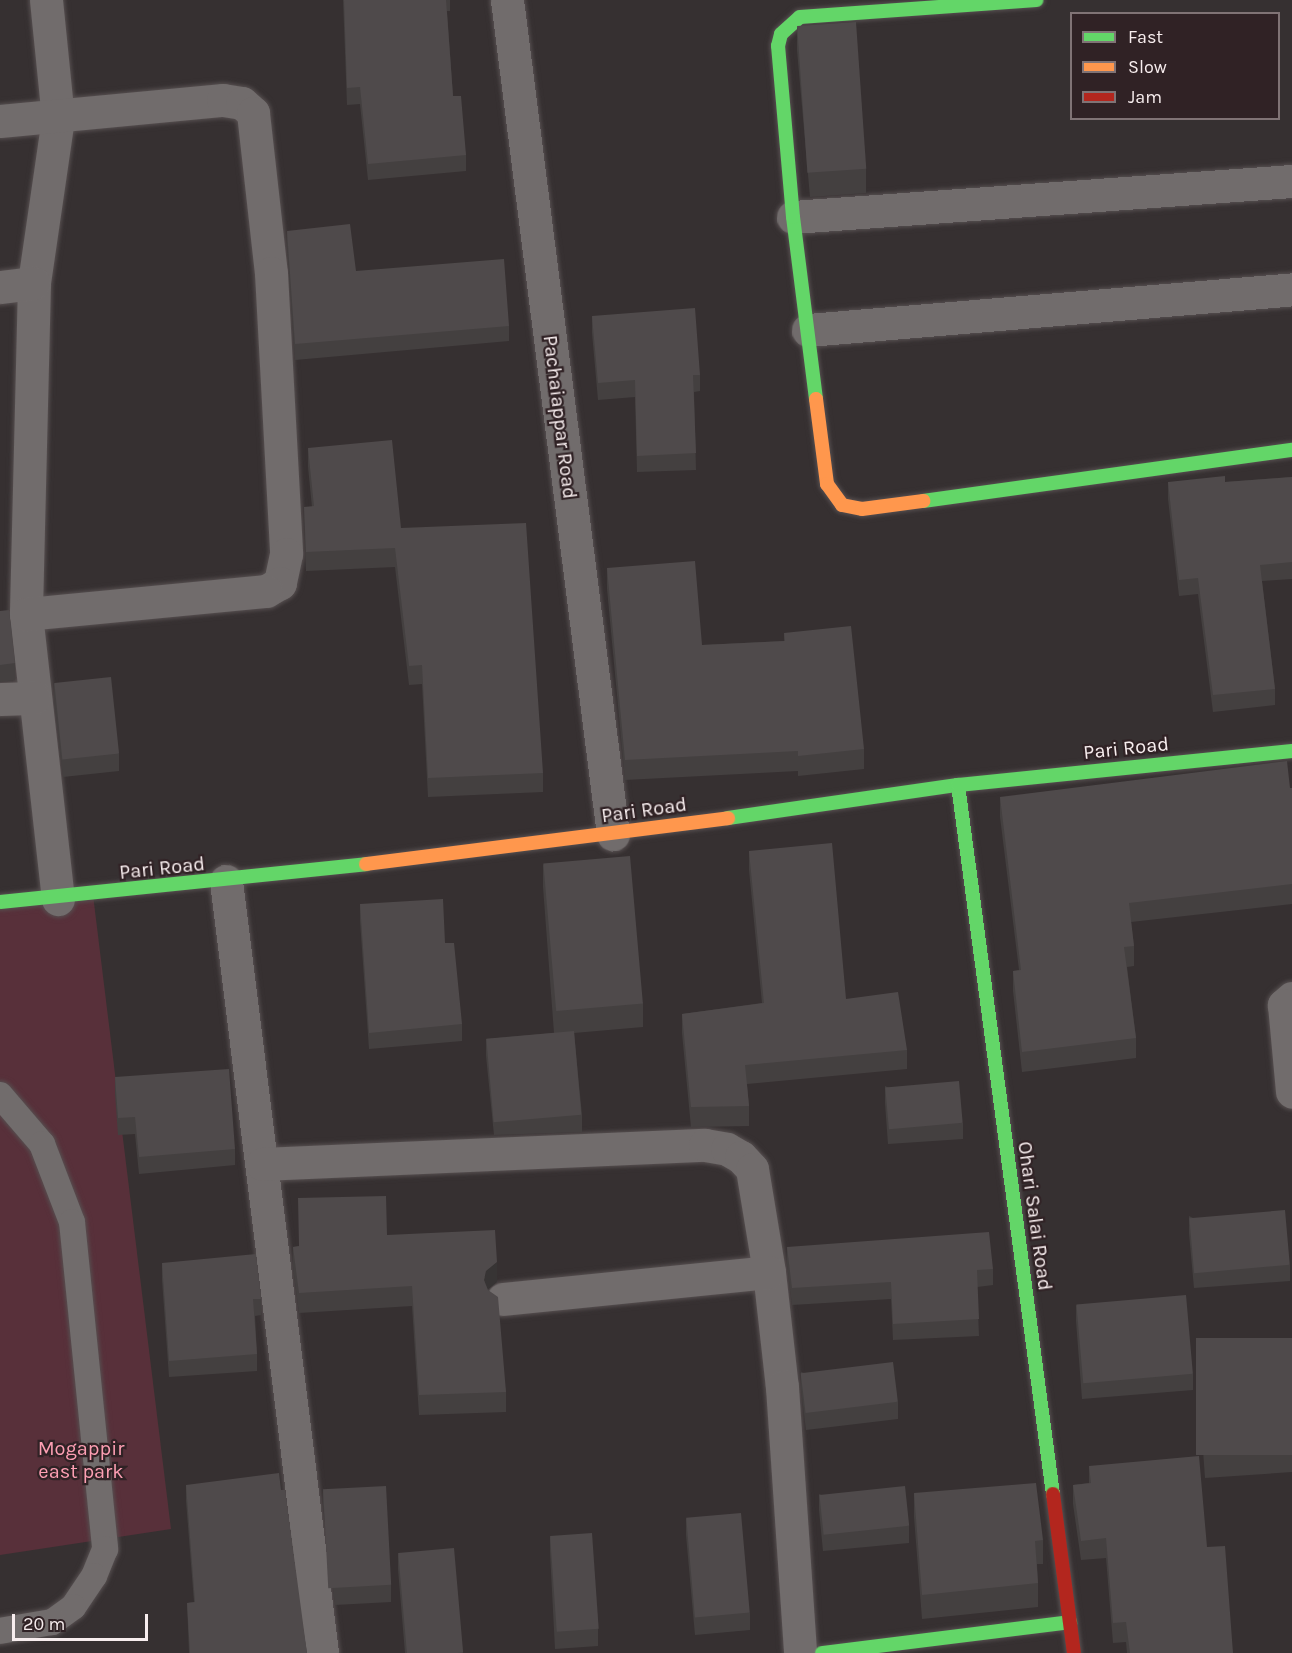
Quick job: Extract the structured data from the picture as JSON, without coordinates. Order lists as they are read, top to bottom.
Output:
{
  "streets": {
    "street": ["Pachaiappar Road", "Pari Road", "Ohari Salai Road"]
  },
  "crossings": [
    ["Pachaiappar Road", "Pari Road"],
    ["Pari Road", "Ohari Salai Road"]
  ],
  "parks": ["Mogappir east park"],
  "legend": ["Fast", "Slow", "Jam"],
  "scale_bar": "20 m"
}
